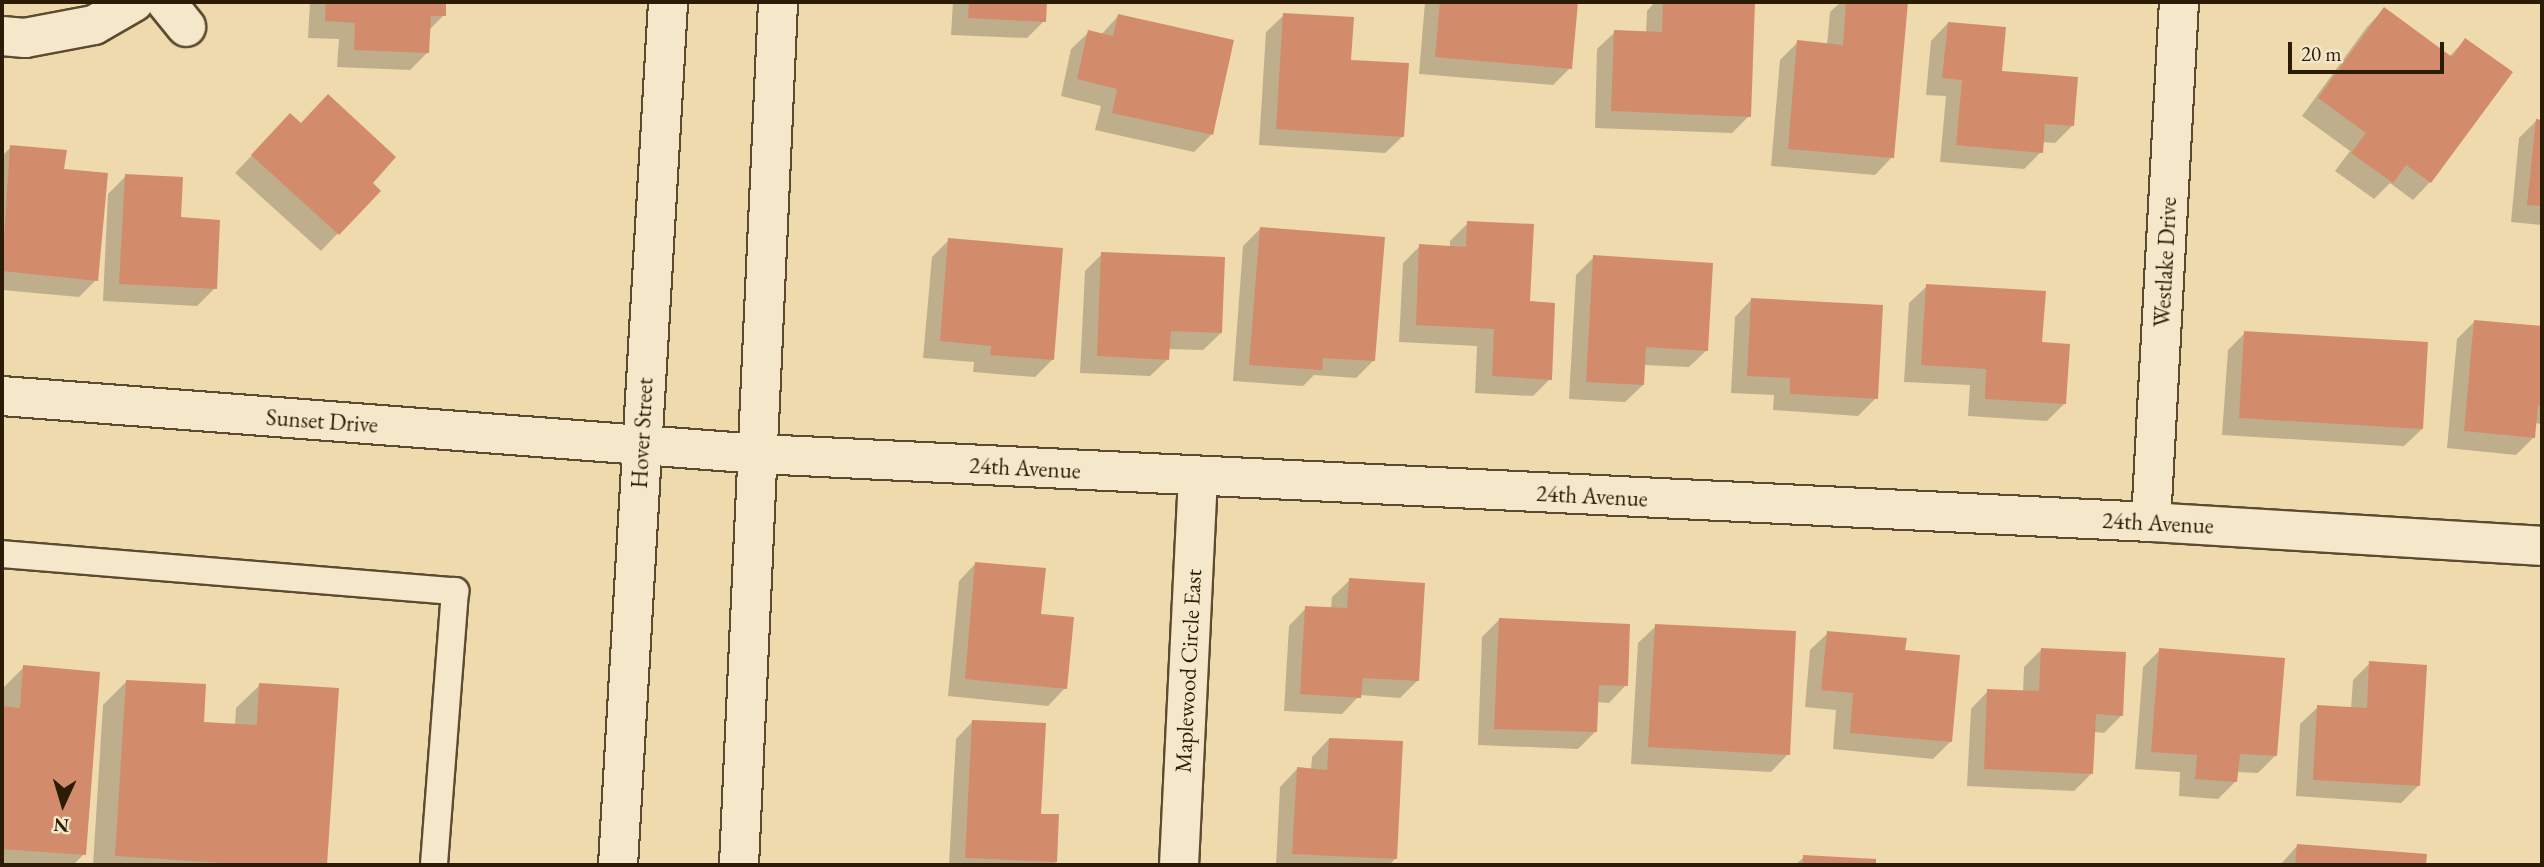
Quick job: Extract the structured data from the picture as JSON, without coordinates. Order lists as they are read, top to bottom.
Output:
{
  "streets": {
    "street": [
      "Westlake Drive",
      "Sunset Drive",
      "Hover Street",
      "24th Avenue",
      "Maplewood Circle East"
    ]
  },
  "crossings": [
    ["Westlake Drive", "24th Avenue"],
    ["Sunset Drive", "Hover Street"],
    ["Sunset Drive", "24th Avenue"],
    ["Hover Street", "24th Avenue"],
    ["24th Avenue", "Maplewood Circle East"]
  ],
  "scale_bar": "20 m",
  "north": "bottom"
}
